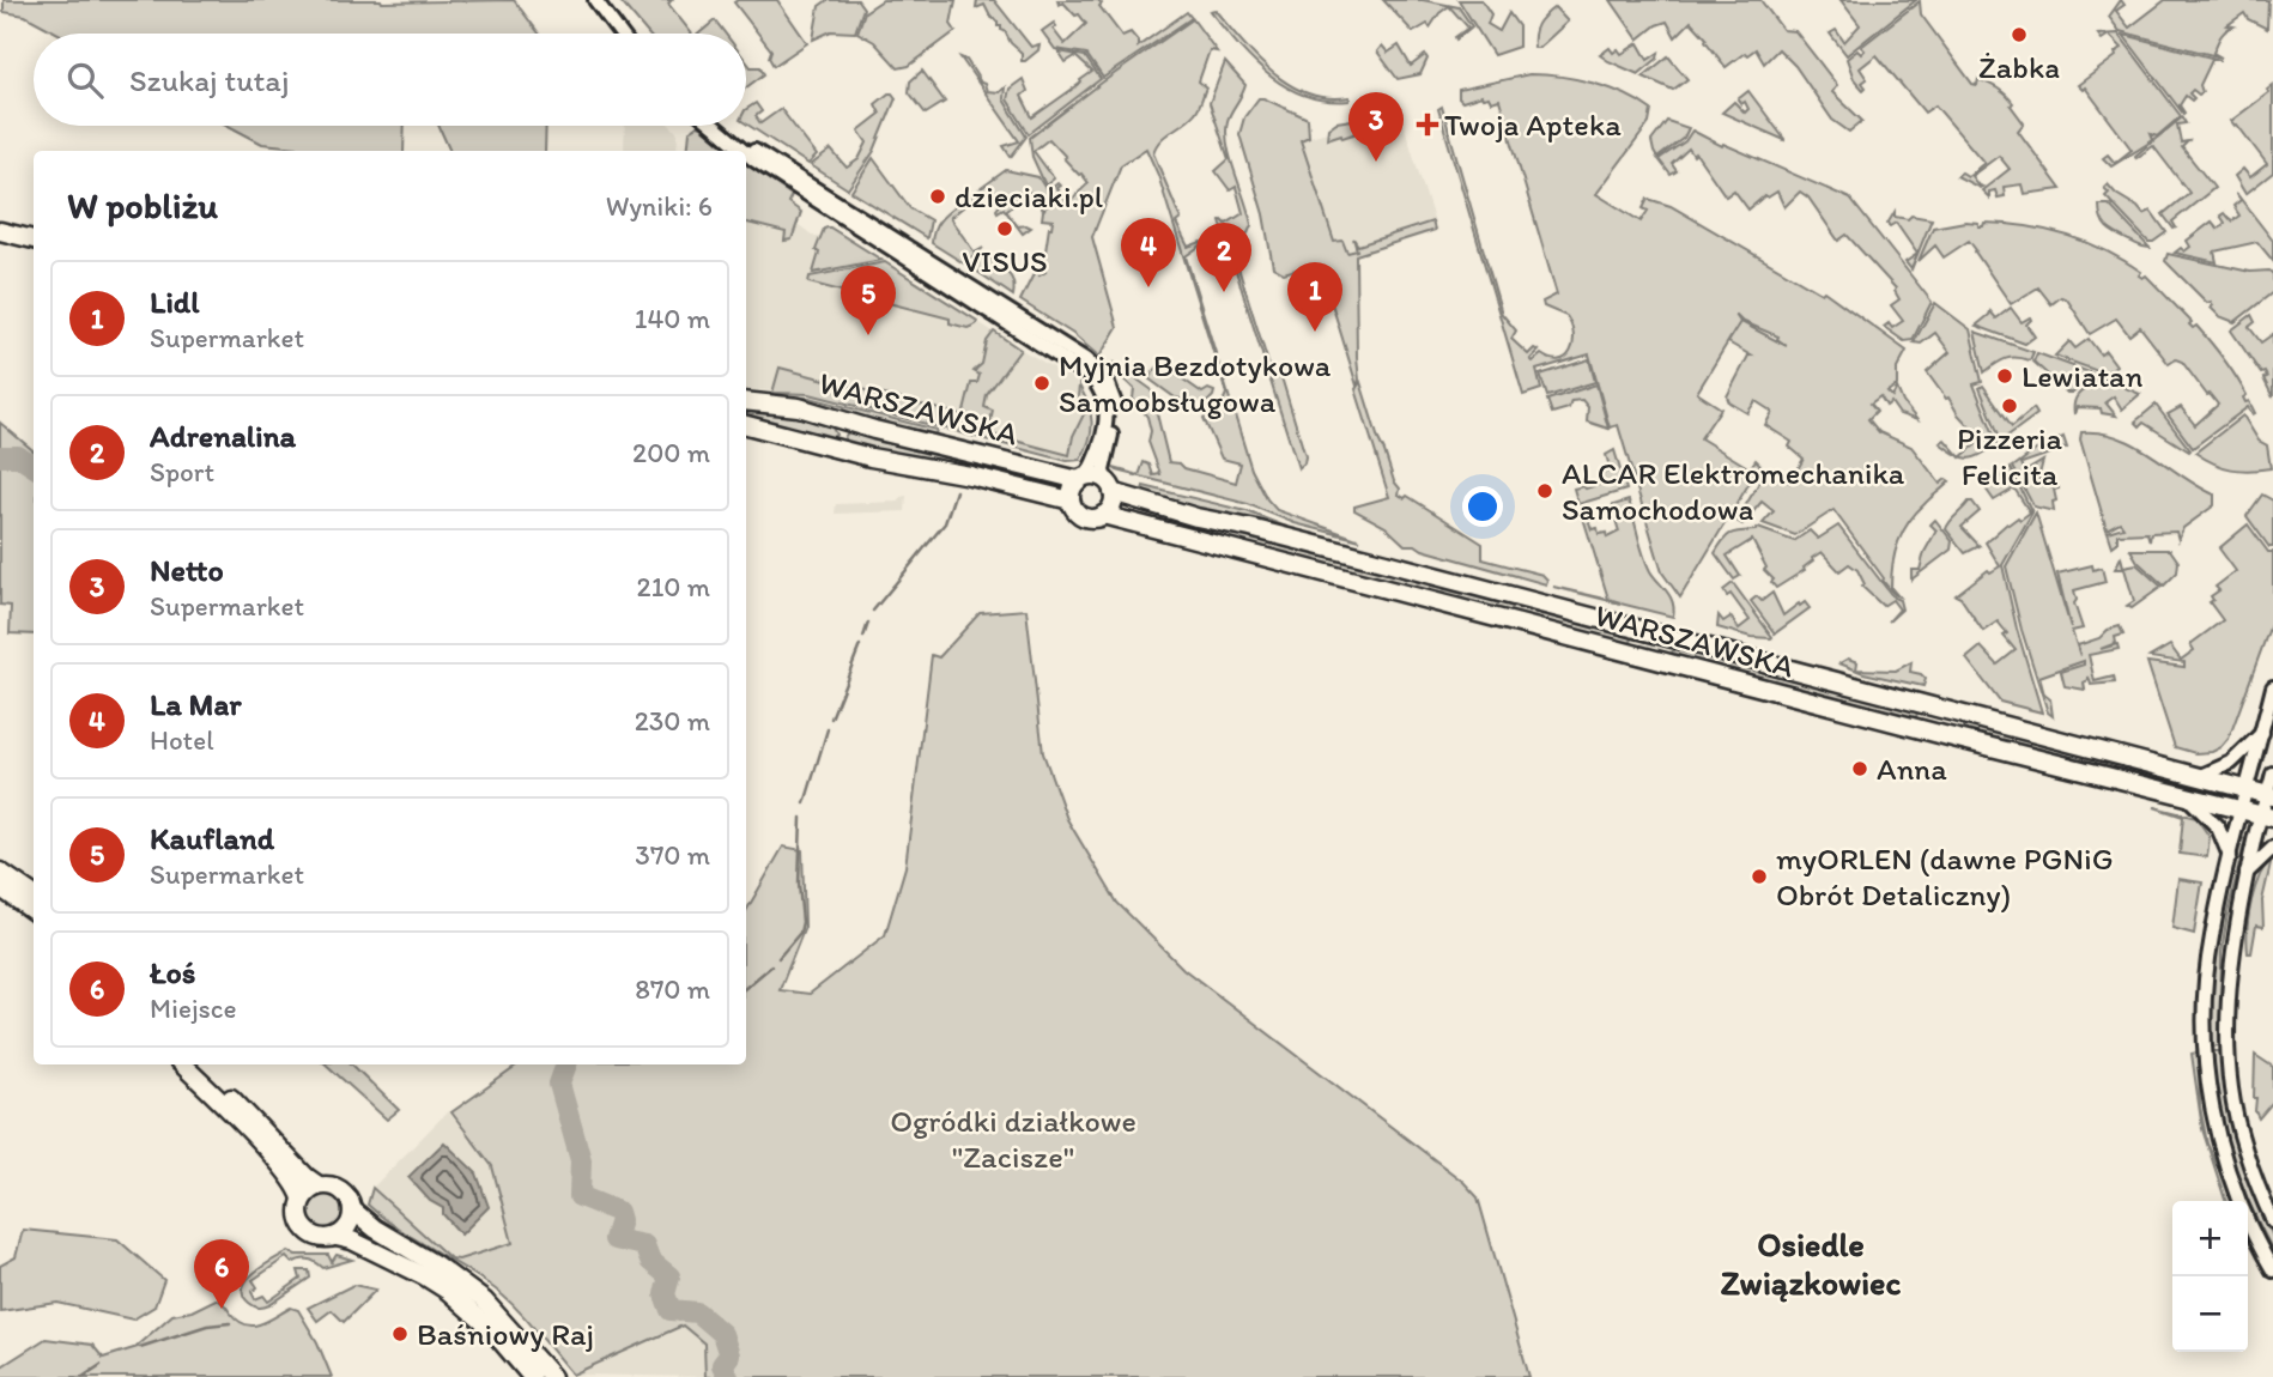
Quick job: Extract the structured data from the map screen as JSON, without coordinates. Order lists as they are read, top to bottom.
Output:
{
  "streets": {
    "main road": ["WARSZAWSKA"]
  },
  "districts": ["Osiedle Związkowiec"],
  "parks": ["Ogródki działkowe \"Zacisze\""],
  "places": {
    "other": [
      "Żabka",
      "dzieciaki.pl",
      "VISUS",
      "Lewiatan",
      "Myjnia Bezdotykowa Samoobsługowa",
      "Pizzeria Felicita",
      "ALCAR Elektromechanika Samochodowa",
      "Anna",
      "myORLEN (dawne PGNiG Obrót Detaliczny)",
      "Baśniowy Raj"
    ],
    "health": ["Twoja Apteka"]
  },
  "page": {
    "search": "Szukaj tutaj",
    "pins": [
      "3",
      "4",
      "2",
      "1",
      "5",
      "6"
    ],
    "heading": ["W pobliżu", "Wyniki: 6"],
    "list": [
      {
        "mark": "1",
        "name": "Lidl",
        "note": "Supermarket",
        "value": "140 m"
      },
      {
        "mark": "2",
        "name": "Adrenalina",
        "note": "Sport",
        "value": "200 m"
      },
      {
        "mark": "3",
        "name": "Netto",
        "note": "Supermarket",
        "value": "210 m"
      },
      {
        "mark": "4",
        "name": "La Mar",
        "note": "Hotel",
        "value": "230 m"
      },
      {
        "mark": "5",
        "name": "Kaufland",
        "note": "Supermarket",
        "value": "370 m"
      },
      {
        "mark": "6",
        "name": "Łoś",
        "note": "Miejsce",
        "value": "870 m"
      }
    ],
    "map_buttons": ["+", "−"]
  }
}
